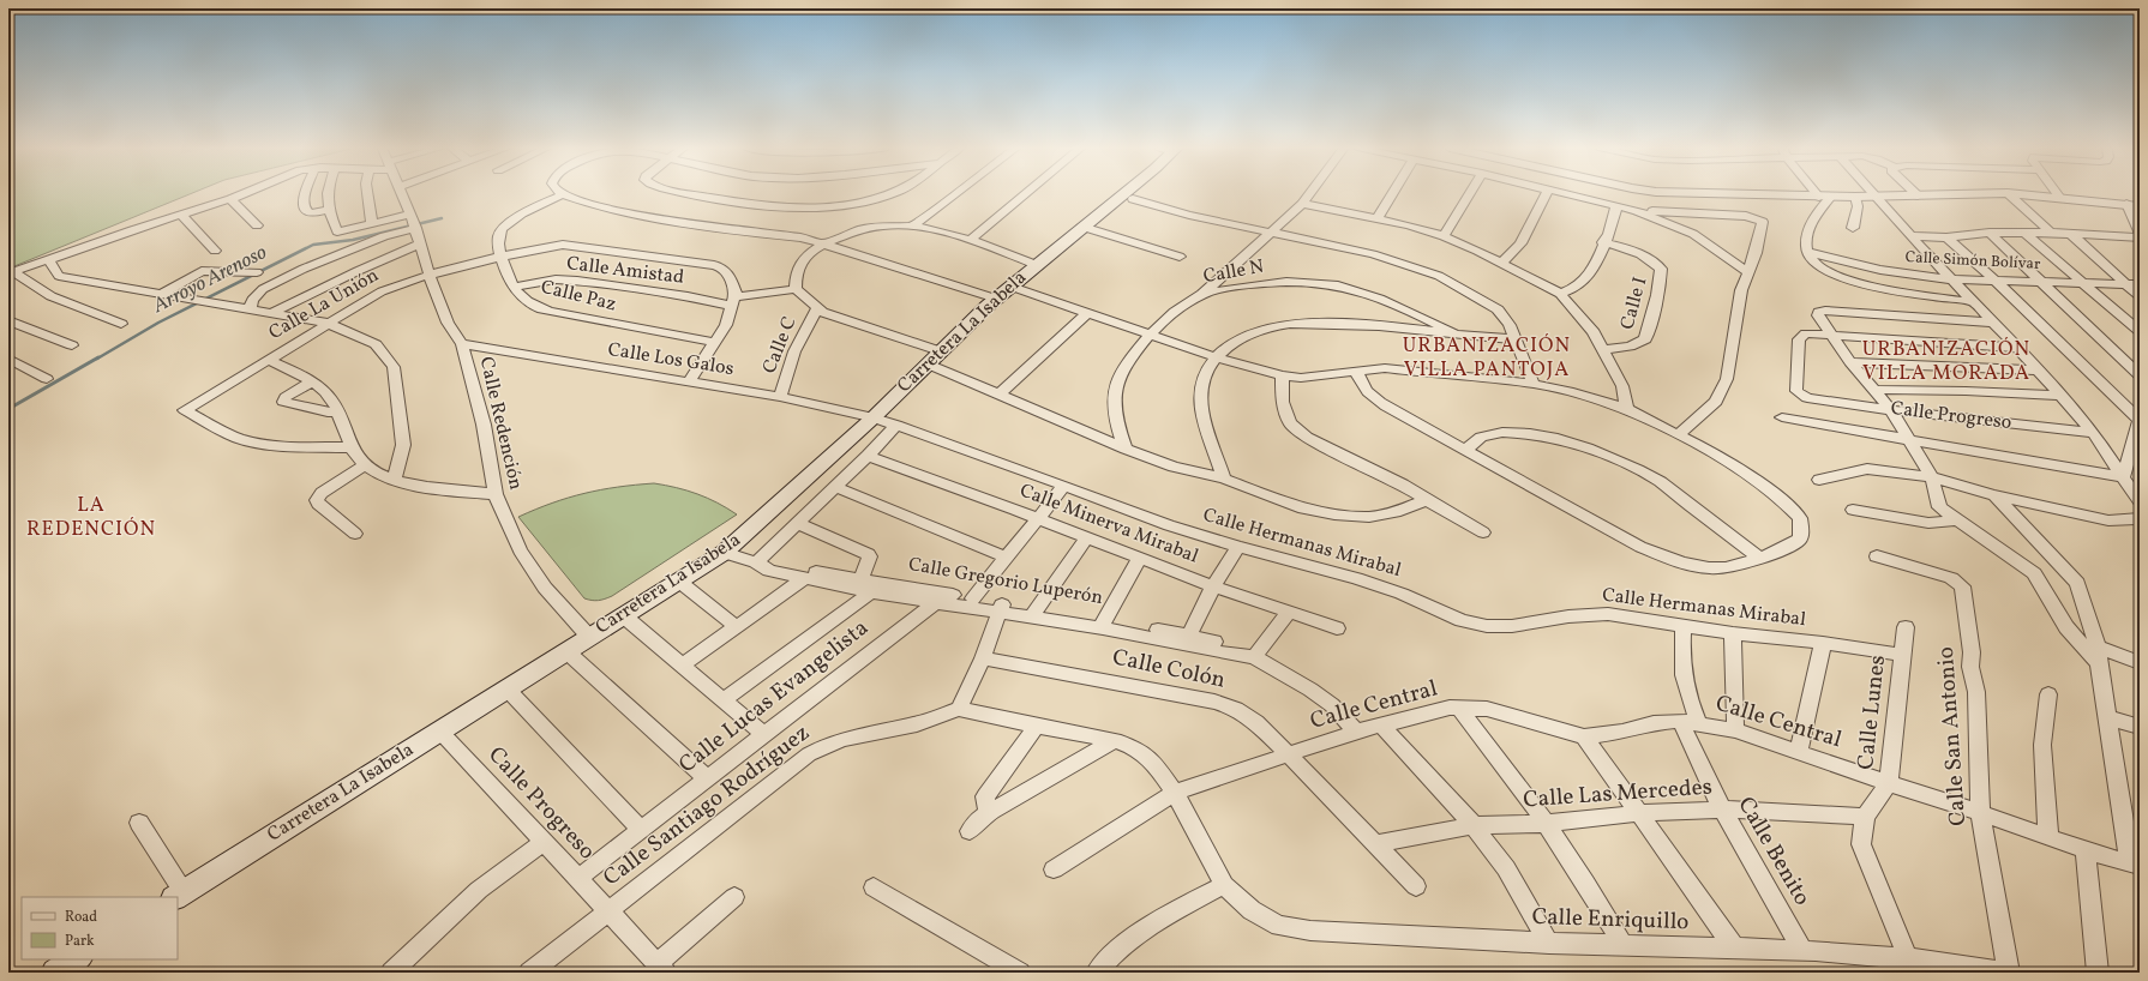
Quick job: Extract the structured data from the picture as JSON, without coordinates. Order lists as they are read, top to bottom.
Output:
{
  "streets": {
    "main road": ["Carretera La Isabela"],
    "street": [
      "Calle Simón Bolívar",
      "Calle Amistad",
      "Calle N",
      "Calle Paz",
      "Calle I",
      "Calle La Unión",
      "Calle C",
      "Calle Los Galos",
      "Calle Progreso",
      "Calle Redención",
      "Calle Minerva Mirabal",
      "Calle Hermanas Mirabal",
      "Calle Gregorio Luperón",
      "Calle Colón",
      "Calle Lucas Evangelista",
      "Calle Central",
      "Calle Lunes",
      "Calle San Antonio",
      "Calle Las Mercedes",
      "Calle Santiago Rodríguez",
      "Calle Benito",
      "Calle Enriquillo"
    ]
  },
  "crossings": [
    ["Calle Amistad", "Calle Paz"],
    ["Calle Amistad", "Calle La Unión"],
    ["Calle Paz", "Calle La Unión"],
    ["Calle La Unión", "Calle Redención"],
    ["Carretera La Isabela", "Calle Los Galos"],
    ["Carretera La Isabela", "Calle Progreso"],
    ["Carretera La Isabela", "Calle Redención"],
    ["Carretera La Isabela", "Calle Hermanas Mirabal"],
    ["Carretera La Isabela", "Calle Gregorio Luperón"],
    ["Calle C", "Calle Los Galos"],
    ["Calle Los Galos", "Calle Redención"],
    ["Calle Los Galos", "Calle Hermanas Mirabal"],
    ["Calle Progreso", "Calle Lucas Evangelista"],
    ["Calle Progreso", "Calle Santiago Rodríguez"],
    ["Calle Hermanas Mirabal", "Calle Lunes"],
    ["Calle Gregorio Luperón", "Calle Lucas Evangelista"],
    ["Calle Gregorio Luperón", "Calle Central"],
    ["Calle Colón", "Calle Central"],
    ["Calle Colón", "Calle Las Mercedes"],
    ["Calle Central", "Calle Lunes"],
    ["Calle Central", "Calle San Antonio"],
    ["Calle Central", "Calle Benito"],
    ["Calle Central", "Calle Enriquillo"],
    ["Calle Lunes", "Calle Las Mercedes"],
    ["Calle Lunes", "Calle Enriquillo"],
    ["Calle San Antonio", "Calle Enriquillo"],
    ["Calle Las Mercedes", "Calle Benito"],
    ["Calle Santiago Rodríguez", "Calle Enriquillo"],
    ["Calle Benito", "Calle Enriquillo"]
  ],
  "districts": ["URBANIZACIÓN VILLA PANTOJA", "URBANIZACIÓN VILLA MORADA", "LA REDENCIÓN"],
  "water": ["Arroyo Arenoso"],
  "legend": ["Road", "Park"]
}
